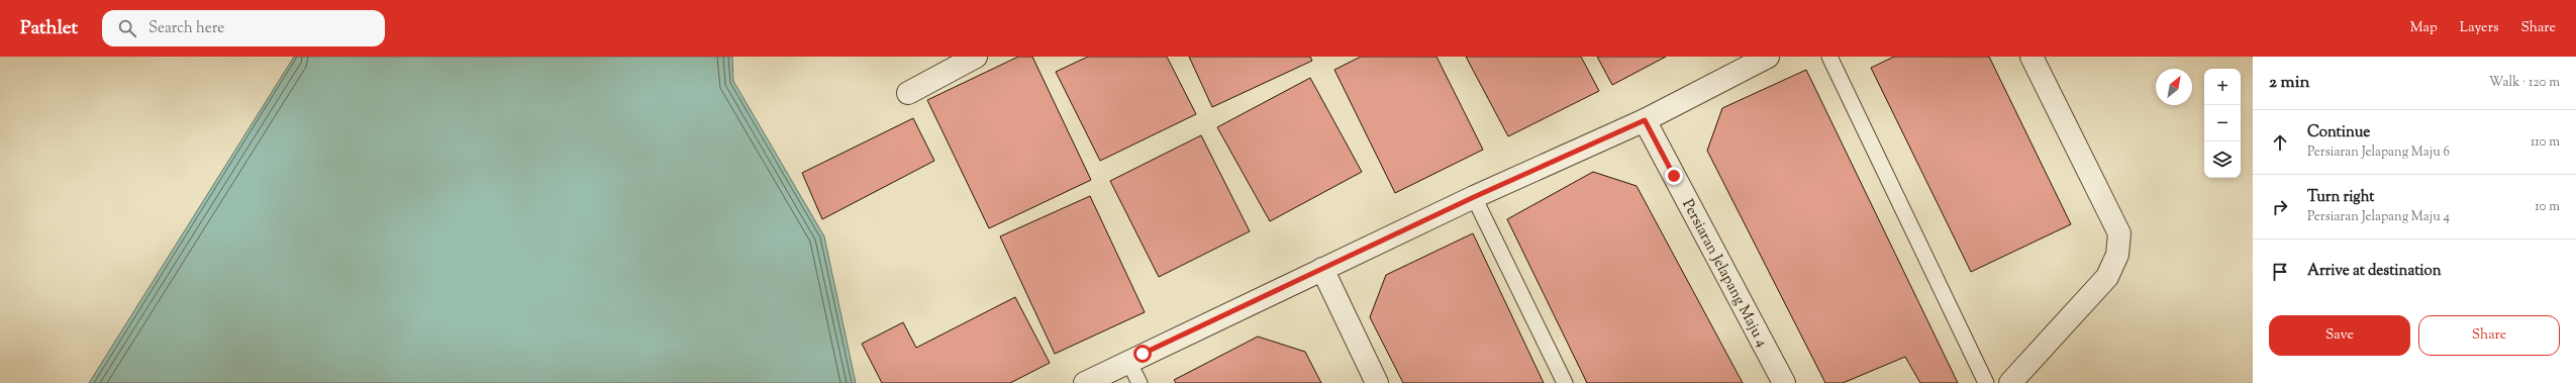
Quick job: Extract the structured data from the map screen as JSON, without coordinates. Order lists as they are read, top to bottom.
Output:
{
  "streets": {
    "street": ["Persiaran Jelapang Maju 4"]
  },
  "north": "top right",
  "page": {
    "header": "Pathlet",
    "search": "Search here",
    "nav": ["Map", "Layers", "Share"],
    "heading": ["2 min", "Walk · 120 m"],
    "map_buttons": ["+", "−"],
    "list": [
      ["Continue", "Persiaran Jelapang Maju 6", "110 m"],
      ["Turn right", "Persiaran Jelapang Maju 4", "10 m"],
      "Arrive at destination"
    ],
    "buttons": ["Save", "Share"]
  }
}
